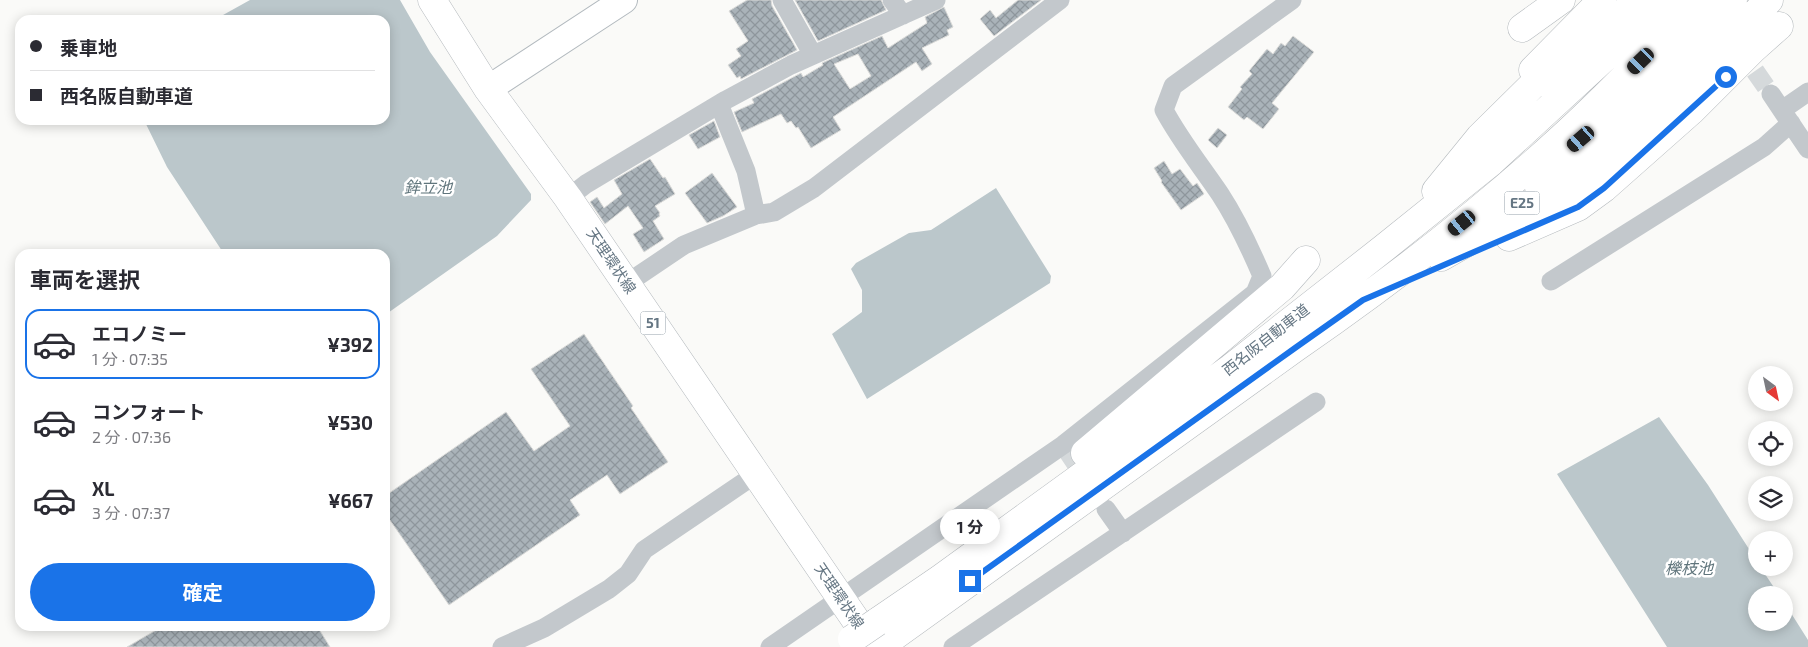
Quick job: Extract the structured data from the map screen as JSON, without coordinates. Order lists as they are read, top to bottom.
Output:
{
  "streets": {
    "main road": [
      "E25",
      "天理環状線",
      "51",
      "西名阪自動車道"
    ]
  },
  "crossings": [
    ["E25", "西名阪自動車道"],
    ["天理環状線", "西名阪自動車道"]
  ],
  "water": ["鉾立池", "櫟枝池"],
  "north": "bottom right",
  "page": {
    "banner": ["乗車地", "西名阪自動車道"],
    "heading": "車両を選択",
    "list": [
      {
        "name": "エコノミー",
        "note": "1 分 · 07:35",
        "value": "¥392"
      },
      {
        "name": "コンフォート",
        "note": "2 分 · 07:36",
        "value": "¥530"
      },
      {
        "name": "XL",
        "note": "3 分 · 07:37",
        "value": "¥667"
      }
    ],
    "map_buttons": ["+", "−"],
    "bubble": "1 分",
    "buttons": "確定"
  }
}
